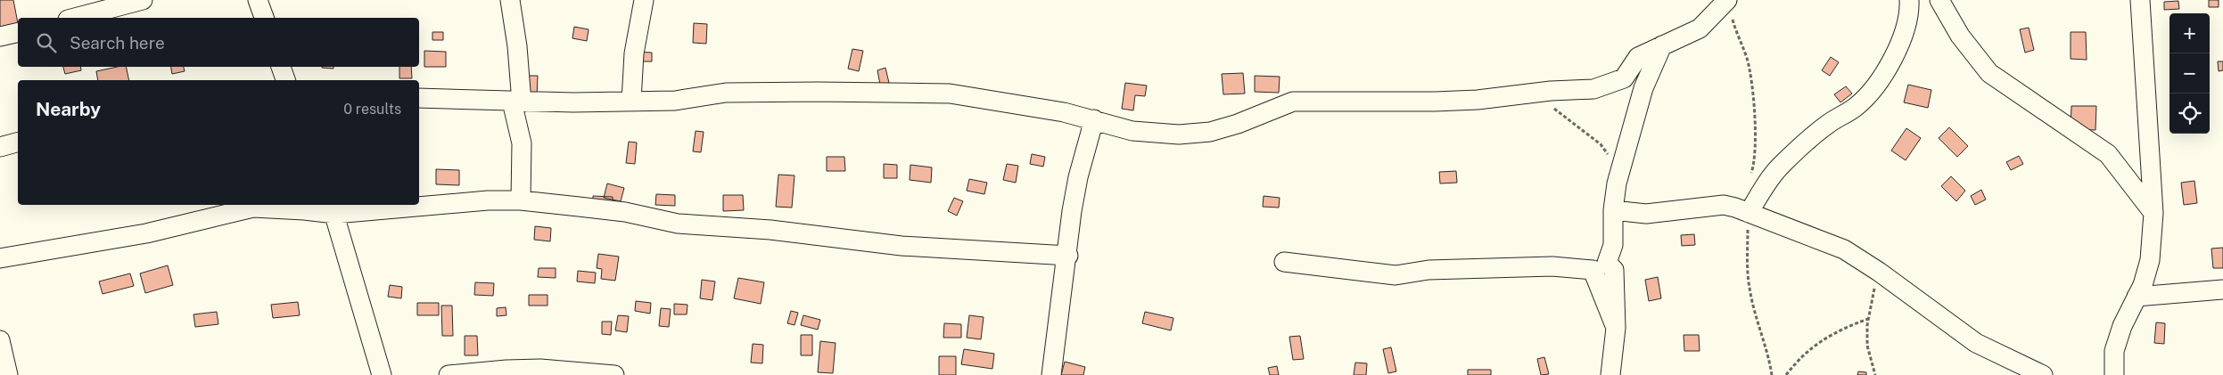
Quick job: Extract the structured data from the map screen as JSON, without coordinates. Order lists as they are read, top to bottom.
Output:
{
  "page": {
    "map_buttons": ["+", "−"],
    "search": "Search here",
    "heading": ["Nearby", "0 results"]
  }
}
